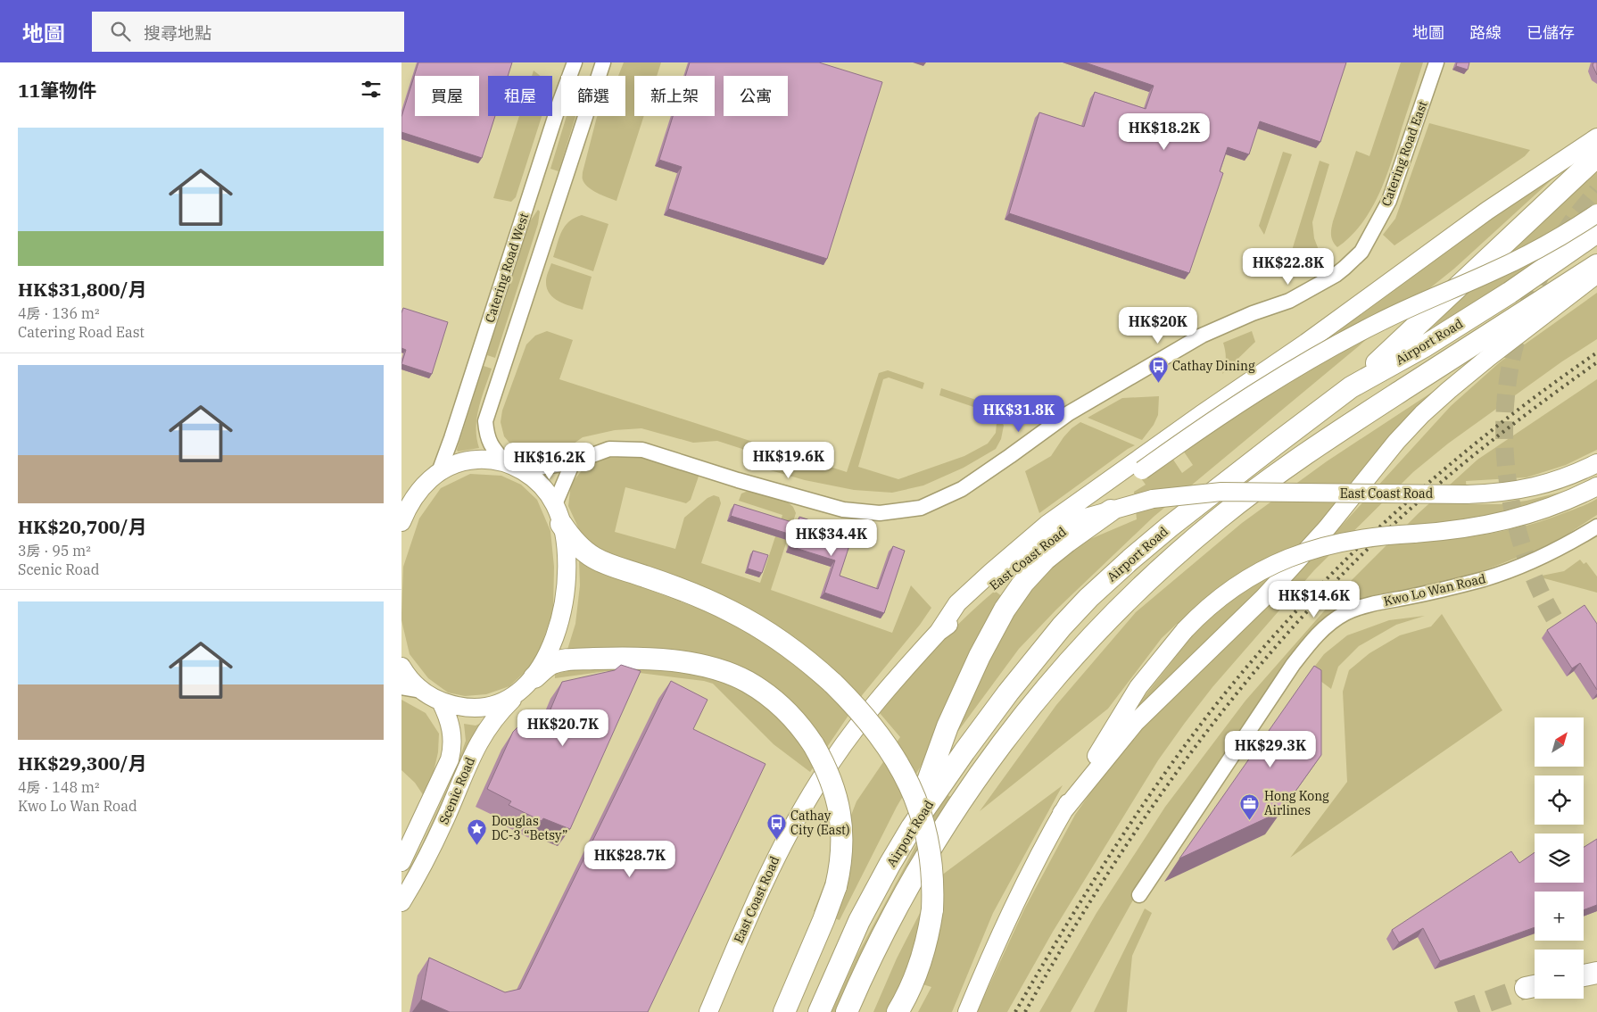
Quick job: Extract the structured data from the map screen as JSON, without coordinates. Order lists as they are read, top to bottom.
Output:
{
  "streets": {
    "highway": ["Airport Road"],
    "main road": ["East Coast Road", "Scenic Road"],
    "street": ["Catering Road East", "Catering Road West", "Kwo Lo Wan Road"]
  },
  "places": {
    "bus stop": ["Cathay Dining", "Cathay City (East)"],
    "office": ["Hong Kong Airlines"],
    "place": ["Douglas DC-3 “Betsy”"]
  },
  "north": "top right",
  "page": {
    "header": "地圖",
    "search": "搜尋地點",
    "nav": ["地圖", "路線", "已儲存"],
    "heading": "11筆物件",
    "chip": [
      "買屋",
      "租屋",
      "篩選",
      "新上架",
      "公寓"
    ],
    "price": [
      "HK$18.2K",
      "HK$22.8K",
      "HK$20K",
      "HK$31.8K",
      "HK$19.6K",
      "HK$16.2K",
      "HK$34.4K",
      "HK$14.6K",
      "HK$20.7K",
      "HK$29.3K",
      "HK$28.7K"
    ],
    "list": [
      {
        "name": "HK$31,800/月",
        "note": "4房 · 136 m² · Catering Road East"
      },
      {
        "name": "HK$20,700/月",
        "note": "3房 · 95 m² · Scenic Road"
      },
      {
        "name": "HK$29,300/月",
        "note": "4房 · 148 m² · Kwo Lo Wan Road"
      }
    ],
    "map_buttons": ["+", "−"]
  }
}
